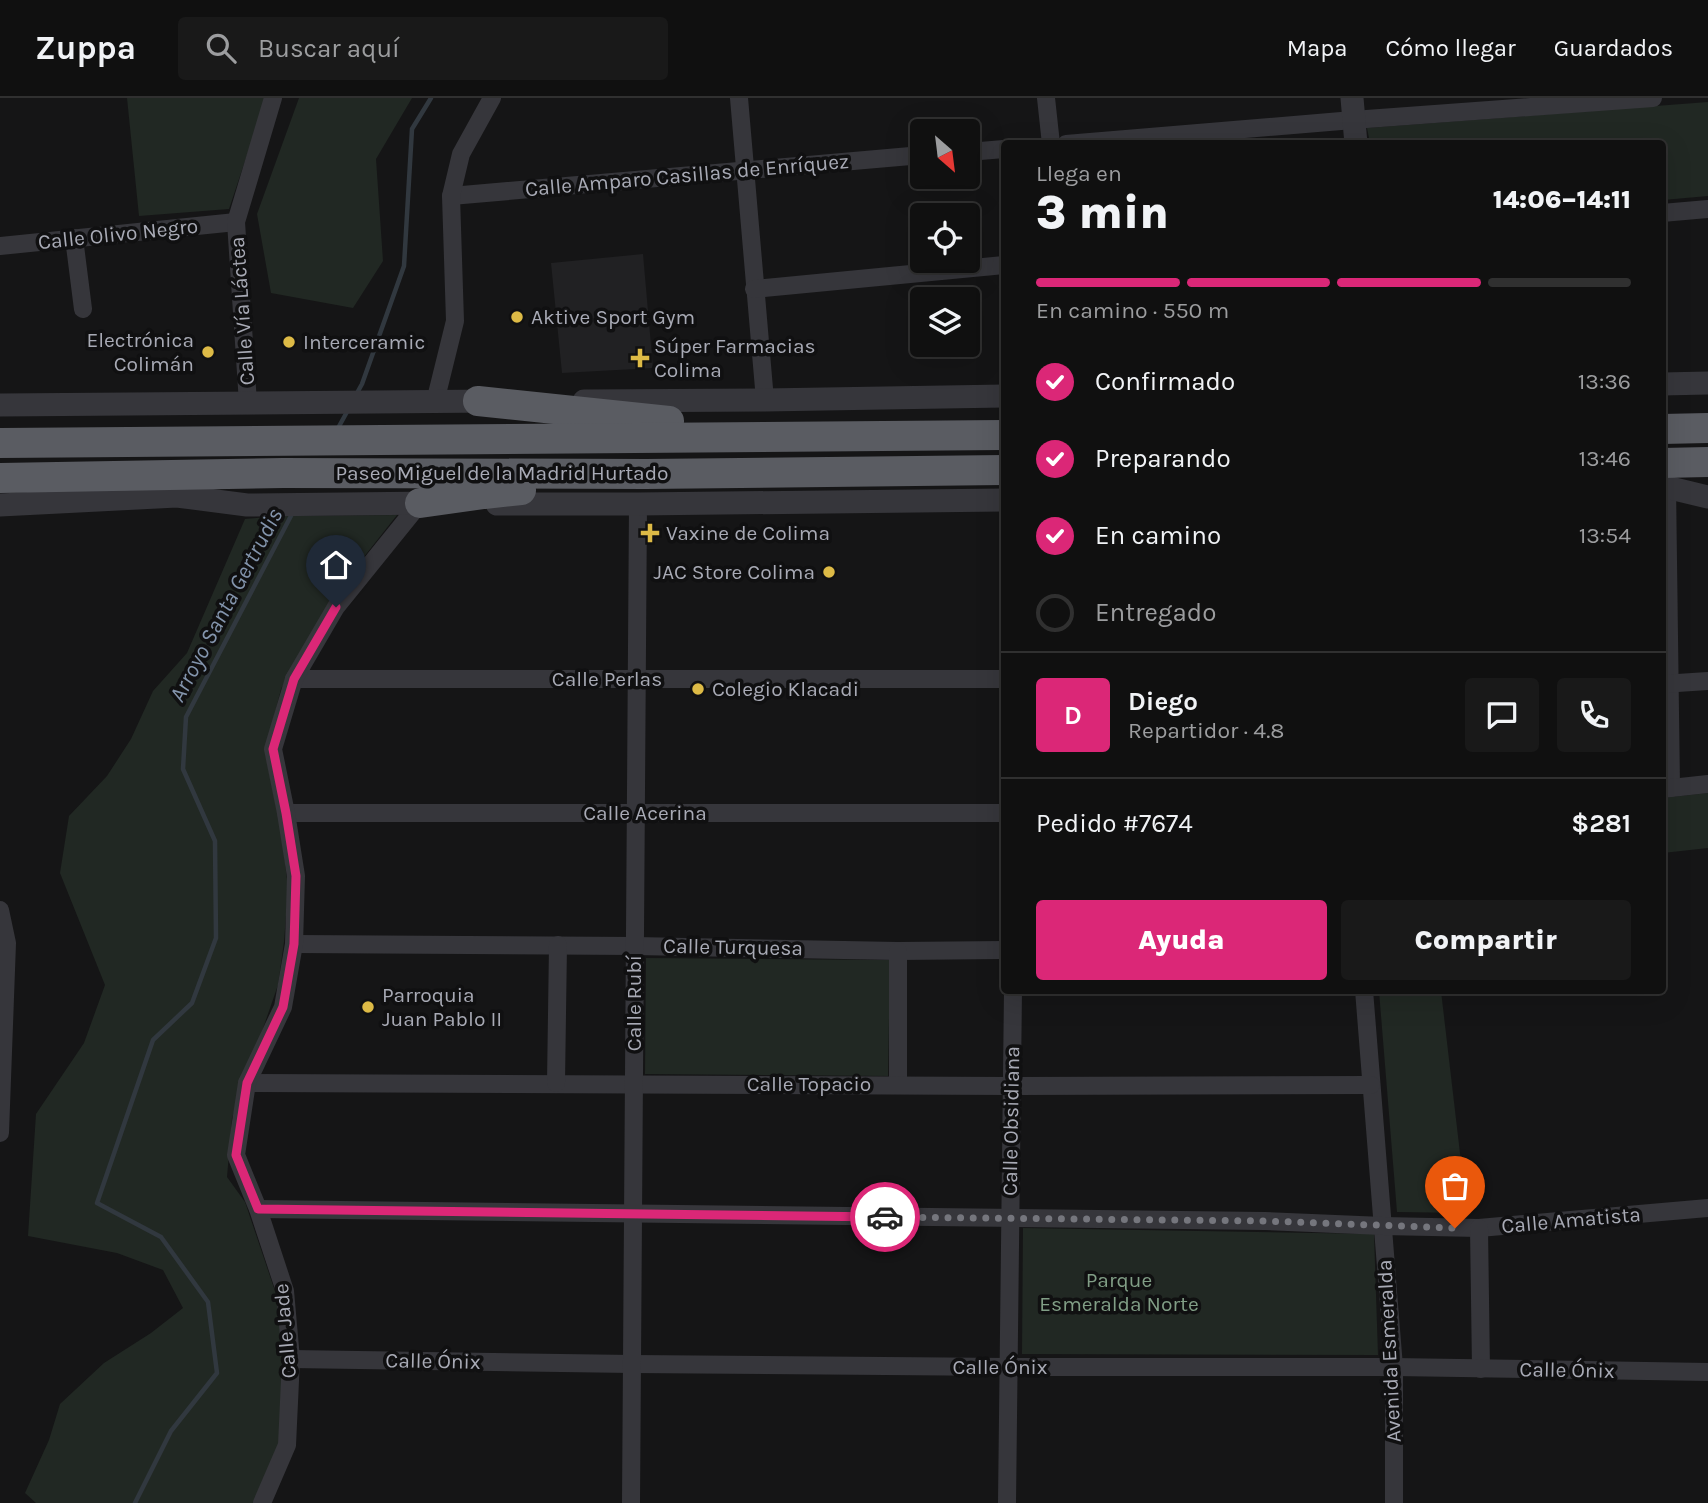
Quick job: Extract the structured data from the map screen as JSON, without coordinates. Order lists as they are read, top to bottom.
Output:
{
  "streets": {
    "highway": ["Paseo Miguel de la Madrid Hurtado"],
    "street": [
      "Calle Amparo Casillas de Enríquez",
      "Calle Olivo Negro",
      "Calle Vía Láctea",
      "Calle Perlas",
      "Calle Acerina",
      "Calle Turquesa",
      "Calle Rubí",
      "Calle Topacio",
      "Calle Obsidiana",
      "Calle Amatista",
      "Calle Jade",
      "Avenida Esmeralda",
      "Calle Ónix"
    ]
  },
  "crossings": [
    ["Calle Olivo Negro", "Calle Vía Láctea"],
    ["Calle Perlas", "Calle Rubí"],
    ["Calle Perlas", "Calle Jade"],
    ["Calle Acerina", "Calle Rubí"],
    ["Calle Acerina", "Calle Jade"],
    ["Calle Turquesa", "Calle Rubí"],
    ["Calle Turquesa", "Calle Jade"],
    ["Calle Rubí", "Calle Topacio"],
    ["Calle Rubí", "Calle Amatista"],
    ["Calle Rubí", "Calle Ónix"],
    ["Calle Topacio", "Calle Obsidiana"],
    ["Calle Topacio", "Calle Jade"],
    ["Calle Topacio", "Avenida Esmeralda"],
    ["Calle Obsidiana", "Calle Amatista"],
    ["Calle Obsidiana", "Calle Ónix"],
    ["Calle Amatista", "Calle Jade"],
    ["Calle Amatista", "Avenida Esmeralda"],
    ["Calle Jade", "Calle Ónix"],
    ["Avenida Esmeralda", "Calle Ónix"]
  ],
  "water": ["Arroyo Santa Gertrudis"],
  "parks": ["Parque Esmeralda Norte"],
  "places": {
    "other": [
      "Aktive Sport Gym",
      "Interceramic",
      "Electrónica Colimán",
      "JAC Store Colima",
      "Colegio Klacadi",
      "Parroquia Juan Pablo II"
    ],
    "health": ["Súper Farmacias Colima", "Vaxine de Colima"]
  },
  "north": "bottom right",
  "page": {
    "header": "Zuppa",
    "search": "Buscar aquí",
    "nav": ["Mapa", "Cómo llegar", "Guardados"],
    "heading": ["3 min", "Llega en", "14:06–14:11"],
    "panel": [
      "Diego",
      "Repartidor · 4.8",
      "Pedido #7674",
      "$281"
    ],
    "bar": "En camino · 550 m",
    "list": [
      ["Confirmado", "13:36"],
      ["Preparando", "13:46"],
      ["En camino", "13:54"],
      "Entregado"
    ],
    "round": "D",
    "buttons": ["Ayuda", "Compartir"]
  }
}
